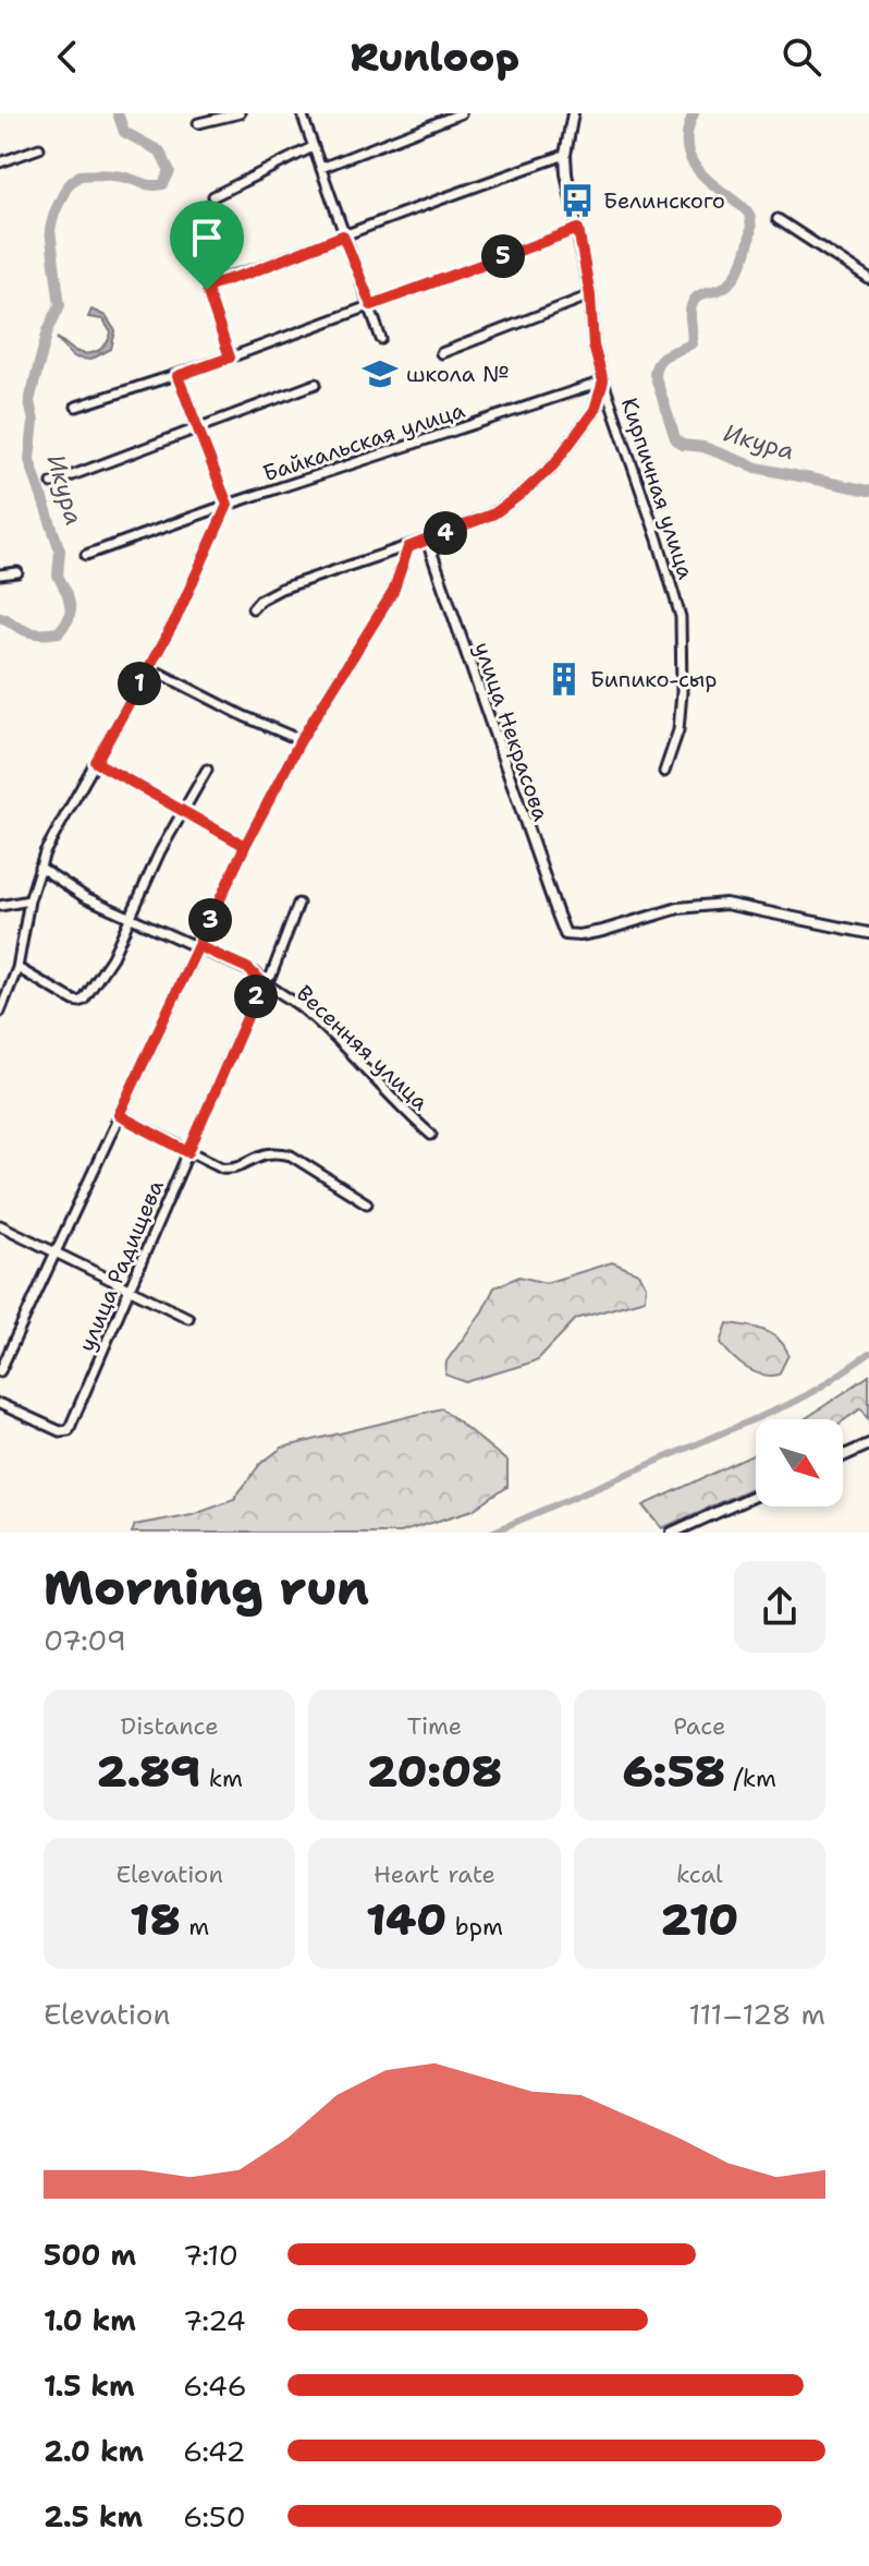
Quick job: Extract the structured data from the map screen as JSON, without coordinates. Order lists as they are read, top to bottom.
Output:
{
  "streets": {
    "street": [
      "Байкальская улица",
      "Кирпичная улица",
      "улица Некрасова",
      "Весенняя улица",
      "улица Радищева"
    ]
  },
  "crossings": [
    ["Байкальская улица", "Кирпичная улица"],
    ["Весенняя улица", "улица Радищева"]
  ],
  "water": ["Икура"],
  "places": {
    "bus stop": ["Белинского"],
    "school or university": ["школа №"],
    "building": ["Бипико-сыр"]
  },
  "north": "bottom right",
  "page": {
    "header": "Runloop",
    "pins": [
      "5",
      "4",
      "1",
      "3",
      "2"
    ],
    "heading": ["Morning run", "07:09"],
    "stats": [
      ["Distance", "2.89 km"],
      ["Time", "20:08"],
      ["Pace", "6:58 /km"],
      ["Elevation", "18 m"],
      ["Heart rate", "140 bpm"],
      ["kcal", "210"]
    ],
    "chart": ["Elevation", "111–128 m"],
    "list": [
      {
        "name": "500 m",
        "note": "7:10"
      },
      {
        "name": "1.0 km",
        "note": "7:24"
      },
      {
        "name": "1.5 km",
        "note": "6:46"
      },
      {
        "name": "2.0 km",
        "note": "6:42"
      },
      {
        "name": "2.5 km",
        "note": "6:50"
      }
    ]
  }
}
